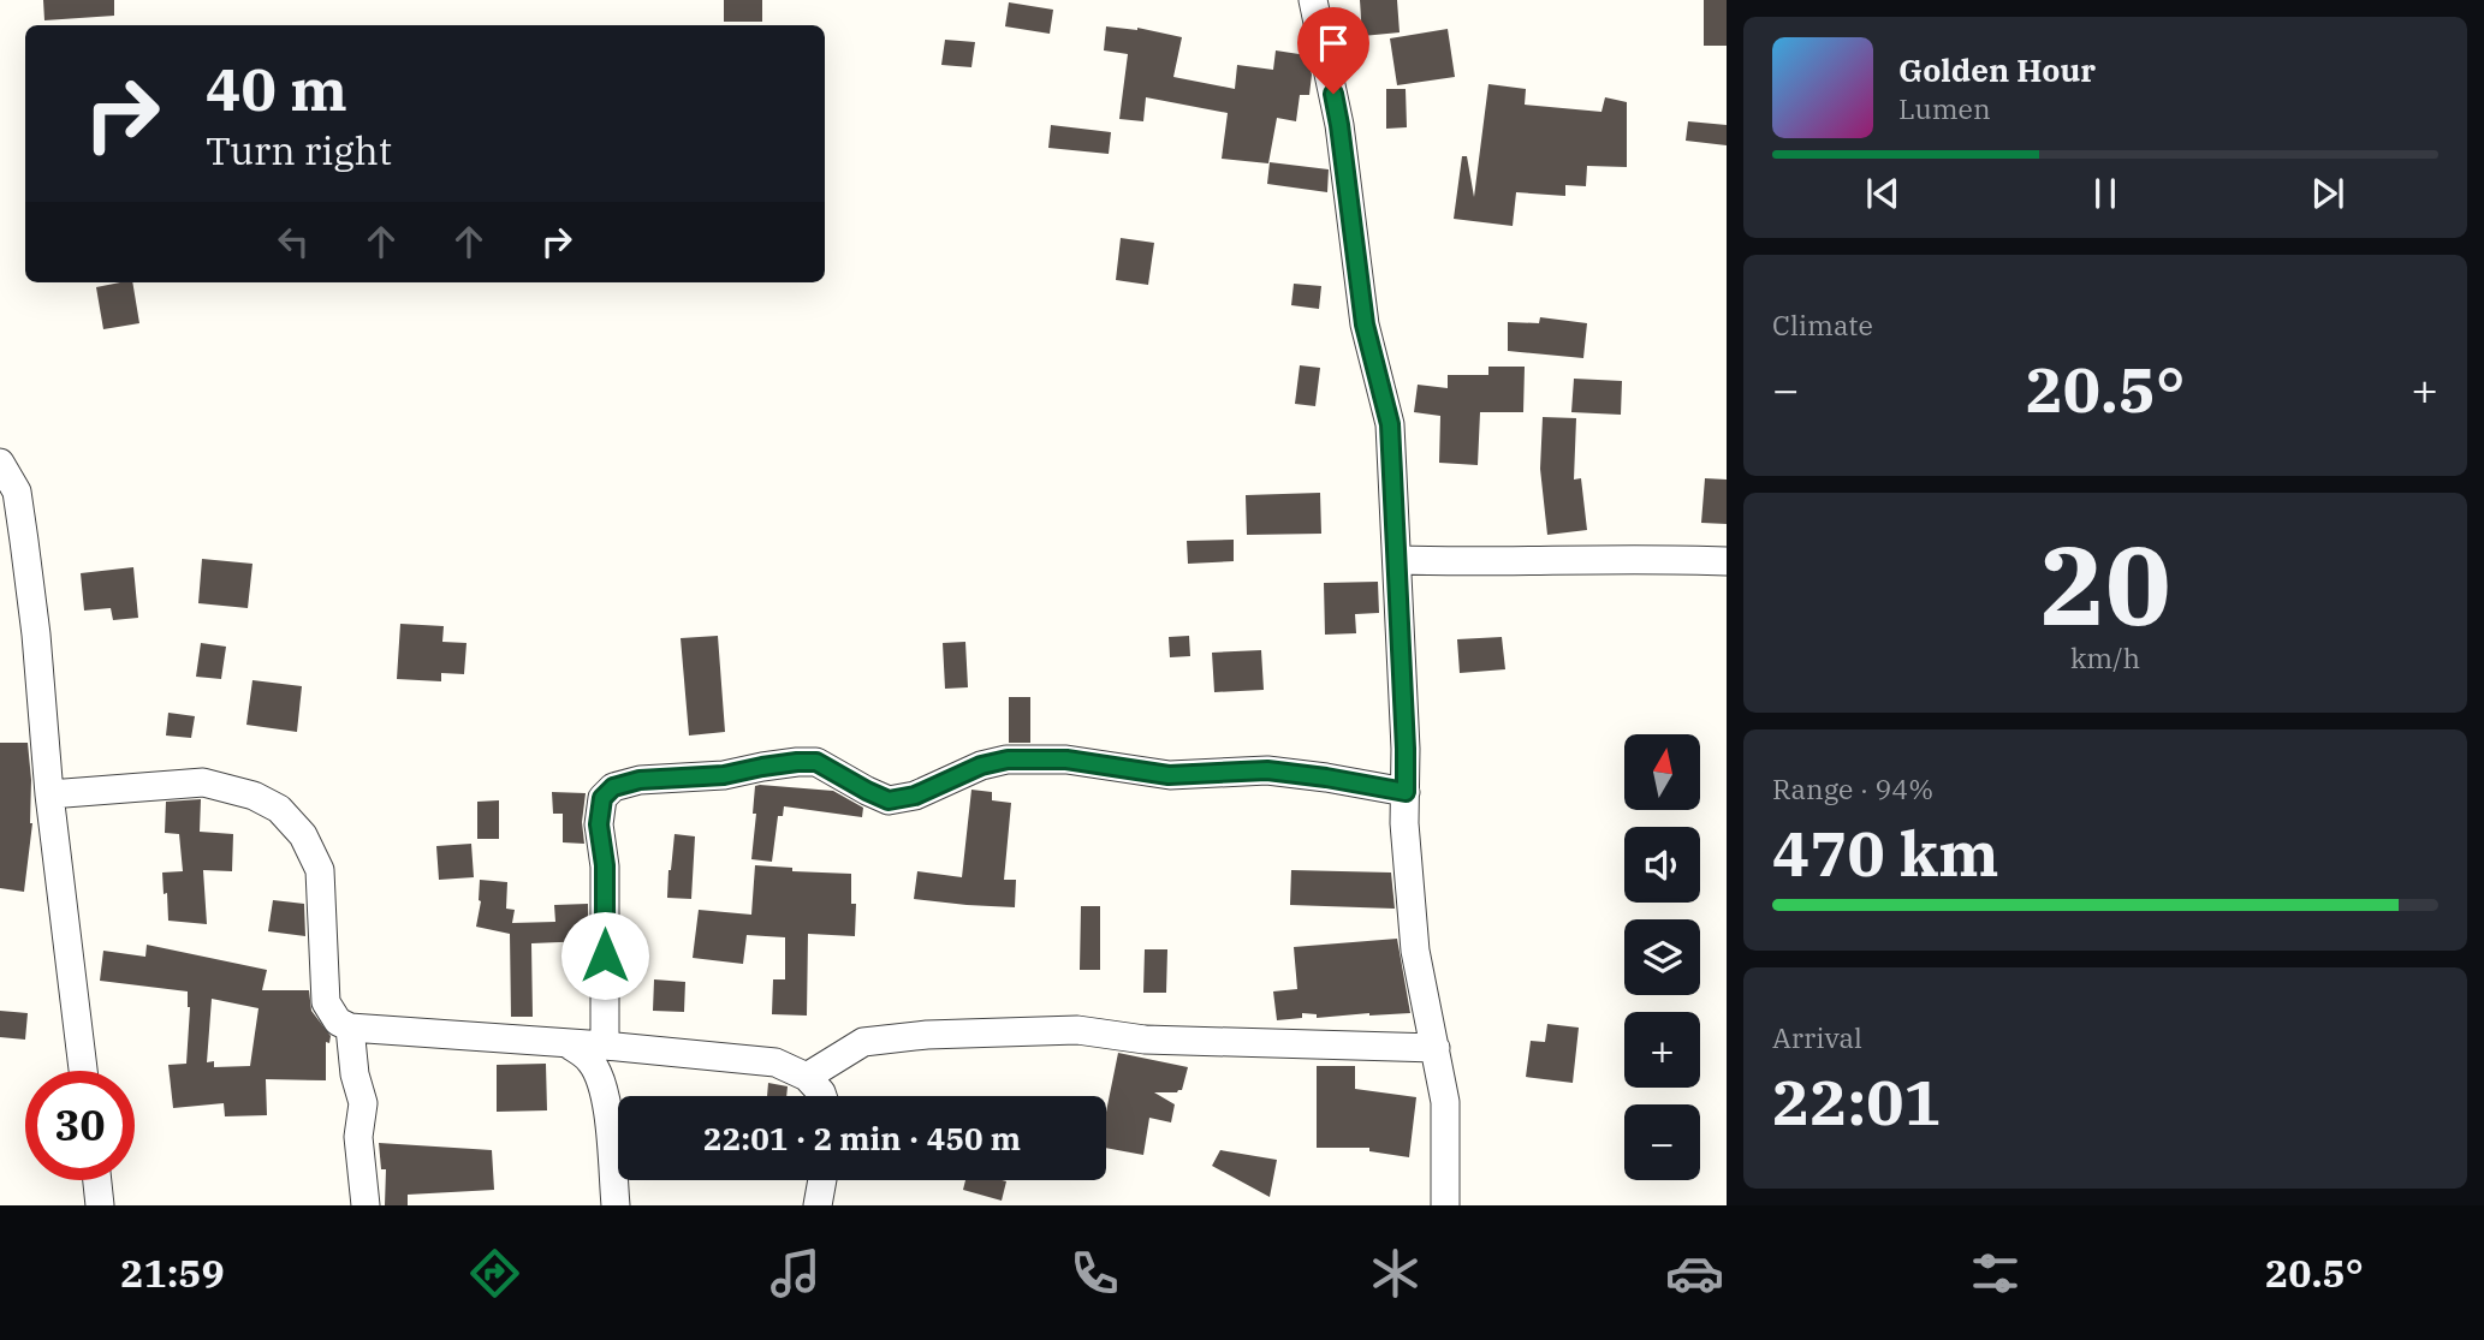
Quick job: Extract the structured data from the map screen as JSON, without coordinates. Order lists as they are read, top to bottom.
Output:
{
  "north": "top",
  "page": {
    "turn": ["40 m", "Turn right"],
    "song": ["Golden Hour", "Lumen"],
    "tile": [
      "Climate",
      ["20", "km/h"],
      ["Range · 94%", "470 km"],
      ["Arrival", "22:01"]
    ],
    "heat": ["−", "20.5°", "+"],
    "map_buttons": ["+", "−"],
    "limit": "30",
    "trip": "22:01 · 2 min · 450 m",
    "tabs": ["21:59", "20.5°"]
  }
}
